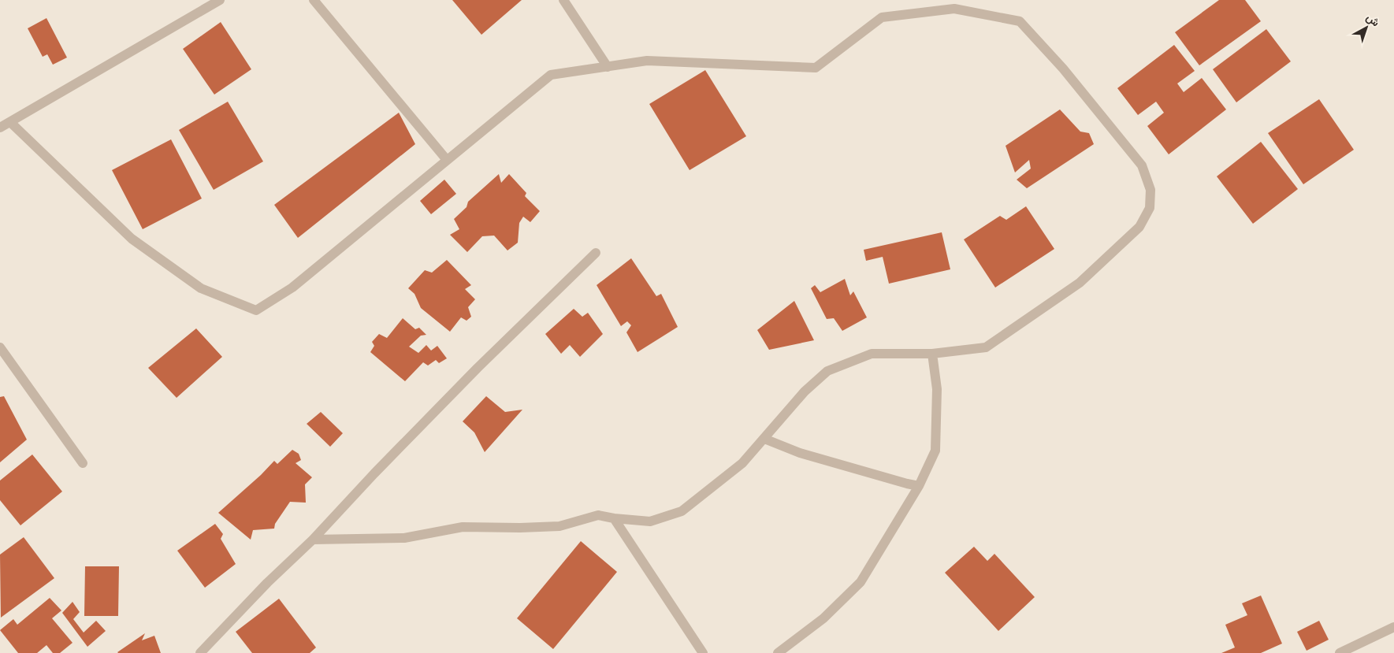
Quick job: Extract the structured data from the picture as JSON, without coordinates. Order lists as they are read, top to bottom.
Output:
{
  "north": "top right"
}
